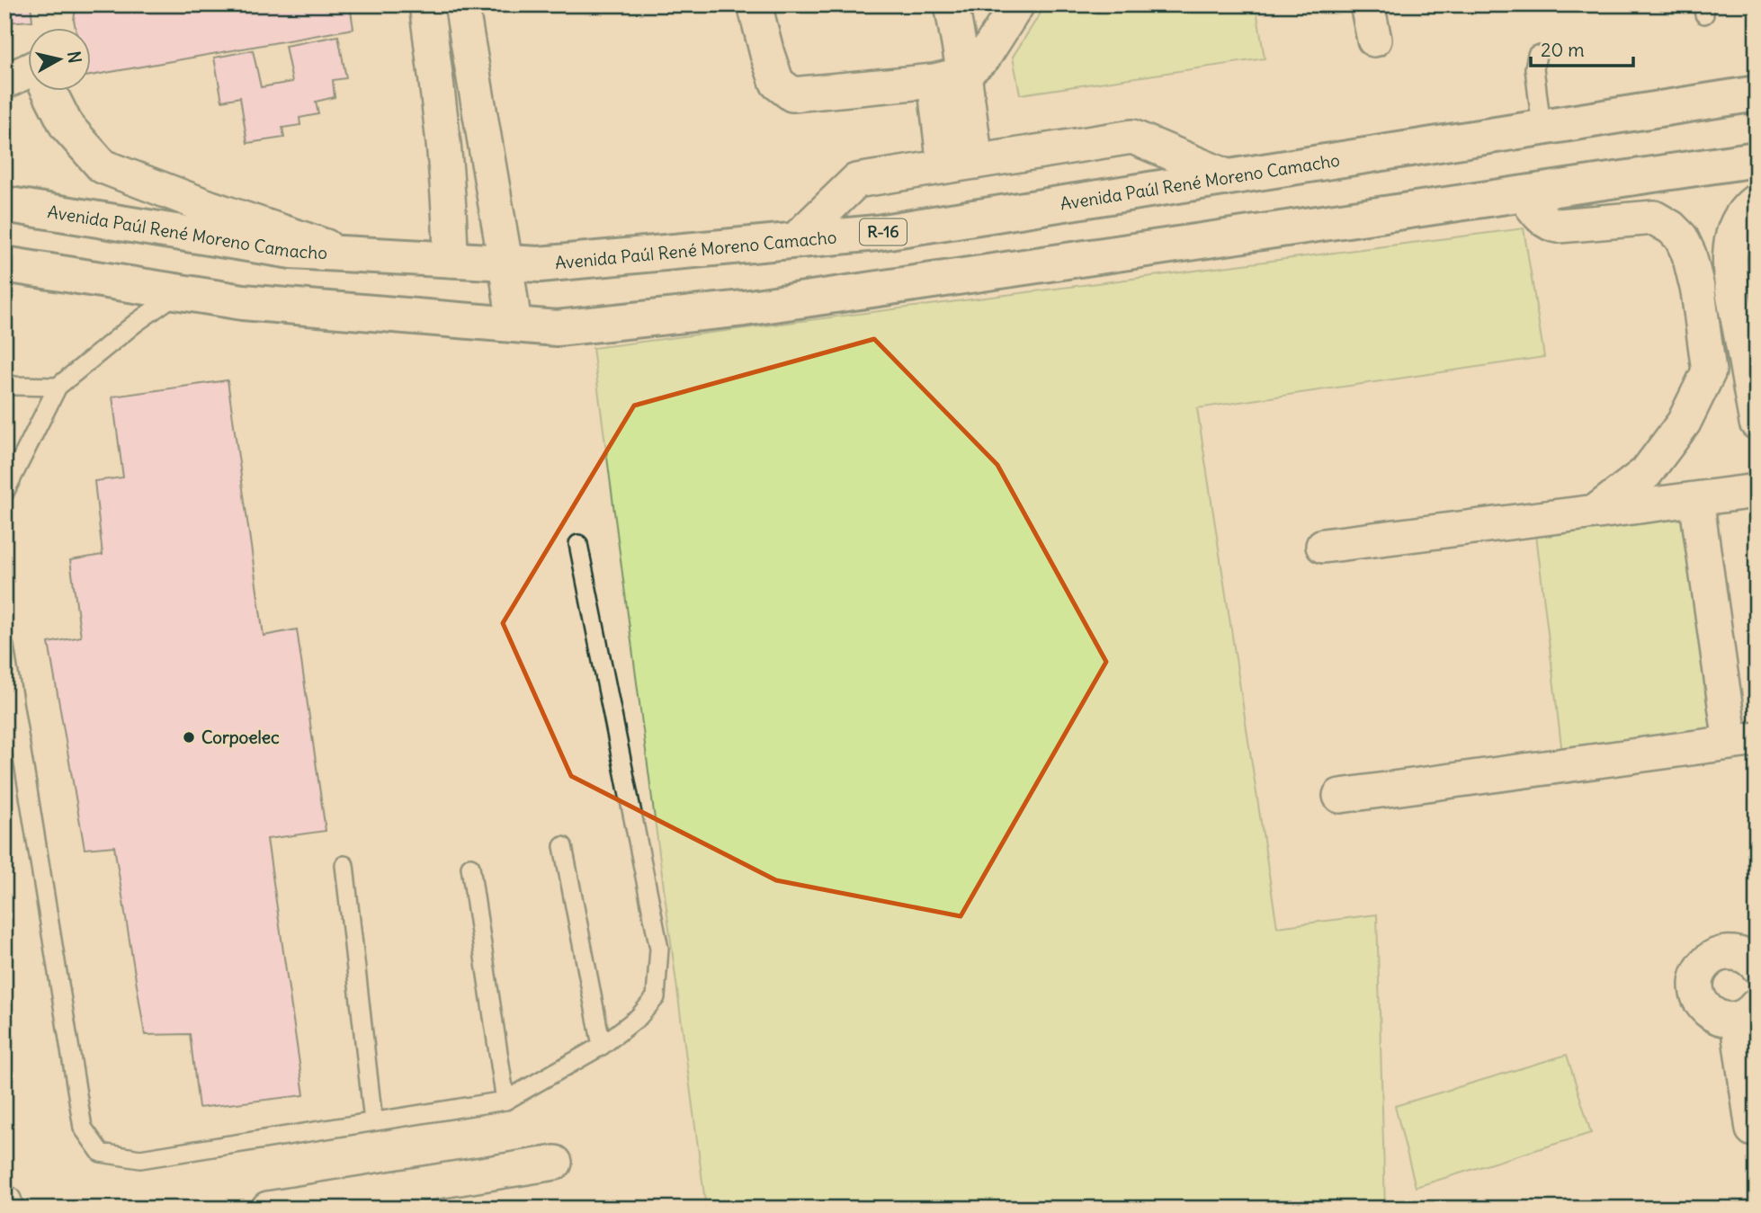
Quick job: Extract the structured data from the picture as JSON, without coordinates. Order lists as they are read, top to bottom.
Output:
{
  "streets": {
    "main road": ["Avenida Paúl René Moreno Camacho", "R-16"]
  },
  "places": ["Corpoelec"],
  "scale_bar": "20 m",
  "north": "right"
}
